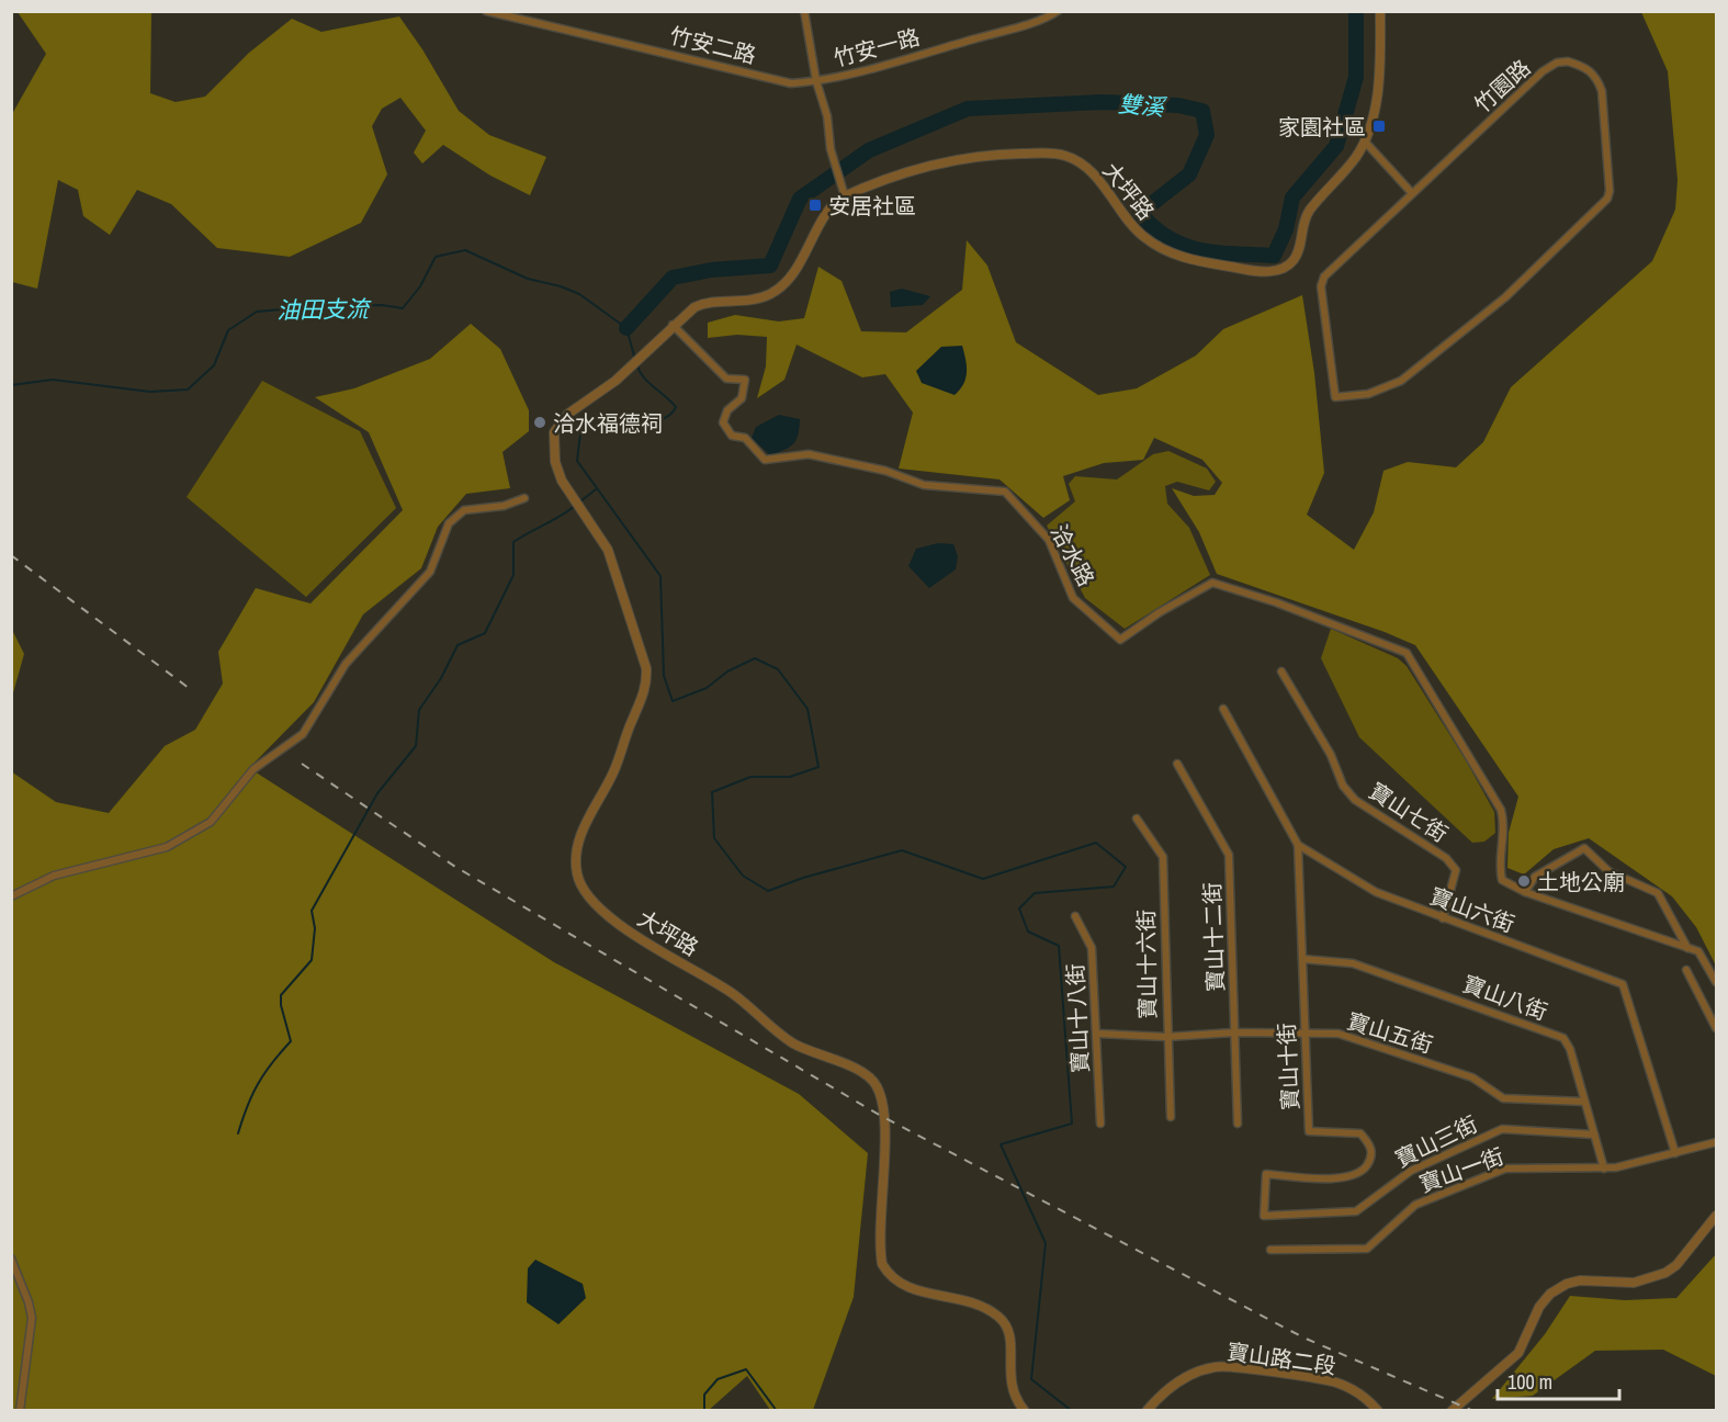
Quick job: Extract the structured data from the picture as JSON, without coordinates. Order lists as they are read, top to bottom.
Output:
{
  "streets": {
    "street": [
      "竹安二路",
      "竹安一路",
      "竹園路",
      "大坪路",
      "洽水路",
      "寶山七街",
      "寶山六街",
      "寶山十二街",
      "寶山十六街",
      "寶山八街",
      "寶山十八街",
      "寶山五街",
      "寶山十街",
      "寶山三街",
      "寶山一街",
      "寶山路二段"
    ]
  },
  "crossings": [
    ["竹安二路", "竹安一路"],
    ["大坪路", "洽水路"],
    ["寶山七街", "寶山六街"],
    ["寶山六街", "寶山十街"],
    ["寶山六街", "寶山一街"],
    ["寶山十二街", "寶山五街"],
    ["寶山十六街", "寶山五街"],
    ["寶山八街", "寶山五街"],
    ["寶山八街", "寶山十街"],
    ["寶山八街", "寶山三街"],
    ["寶山八街", "寶山一街"],
    ["寶山十八街", "寶山五街"],
    ["寶山五街", "寶山十街"],
    ["寶山十街", "寶山三街"]
  ],
  "water": ["雙溪", "油田支流"],
  "places": {
    "transit": ["家園社區", "安居社區"],
    "other": ["洽水福德祠", "土地公廟"]
  },
  "scale_bar": "100 m"
}
